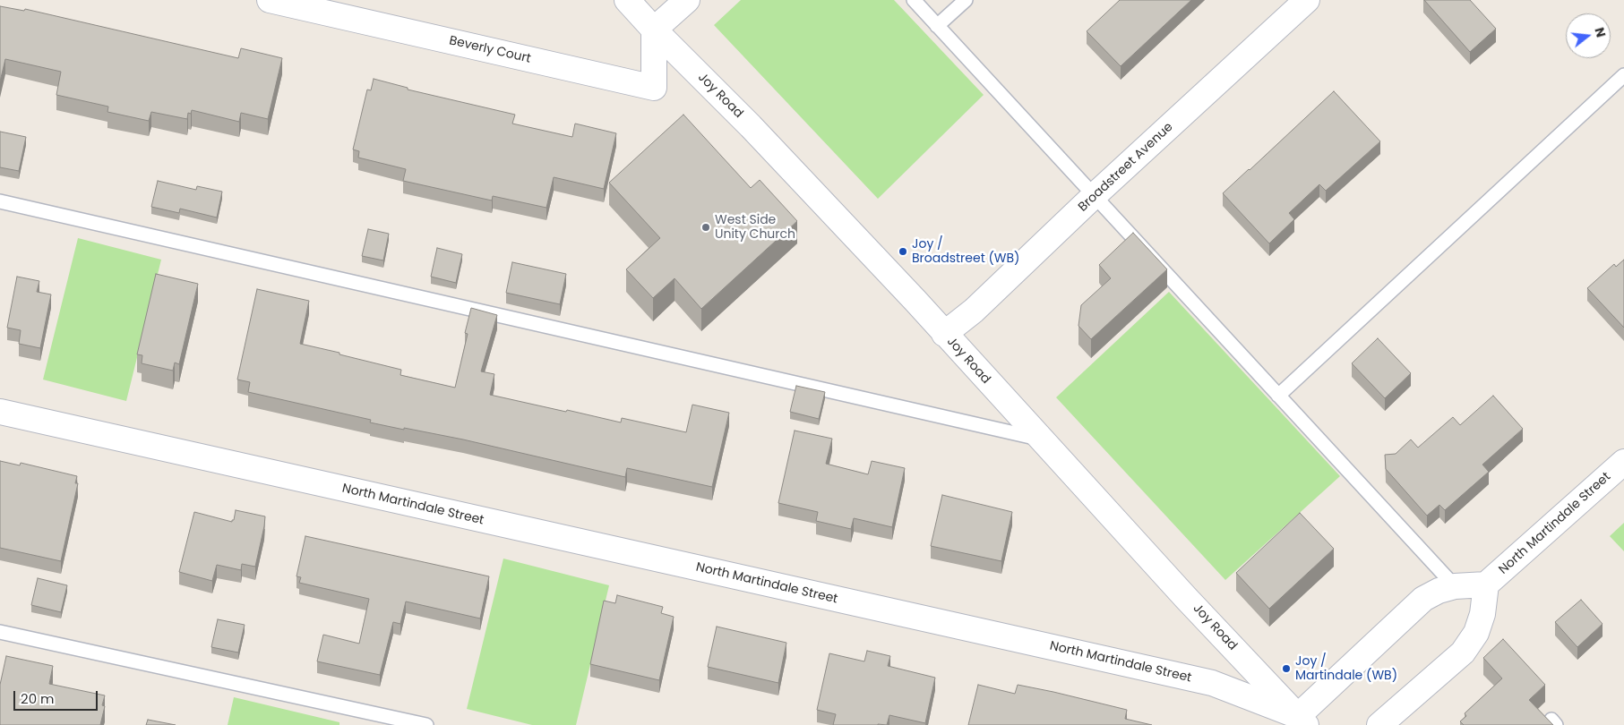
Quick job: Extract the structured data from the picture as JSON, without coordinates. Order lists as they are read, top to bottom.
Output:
{
  "streets": {
    "street": [
      "Beverly Court",
      "Joy Road",
      "Broadstreet Avenue",
      "North Martindale Street"
    ]
  },
  "crossings": [
    ["Beverly Court", "Joy Road"],
    ["Joy Road", "Broadstreet Avenue"],
    ["Joy Road", "North Martindale Street"]
  ],
  "places": ["West Side Unity Church", "Joy / Broadstreet (WB)", "Joy / Martindale (WB)"],
  "scale_bar": "20 m",
  "north": "right"
}
